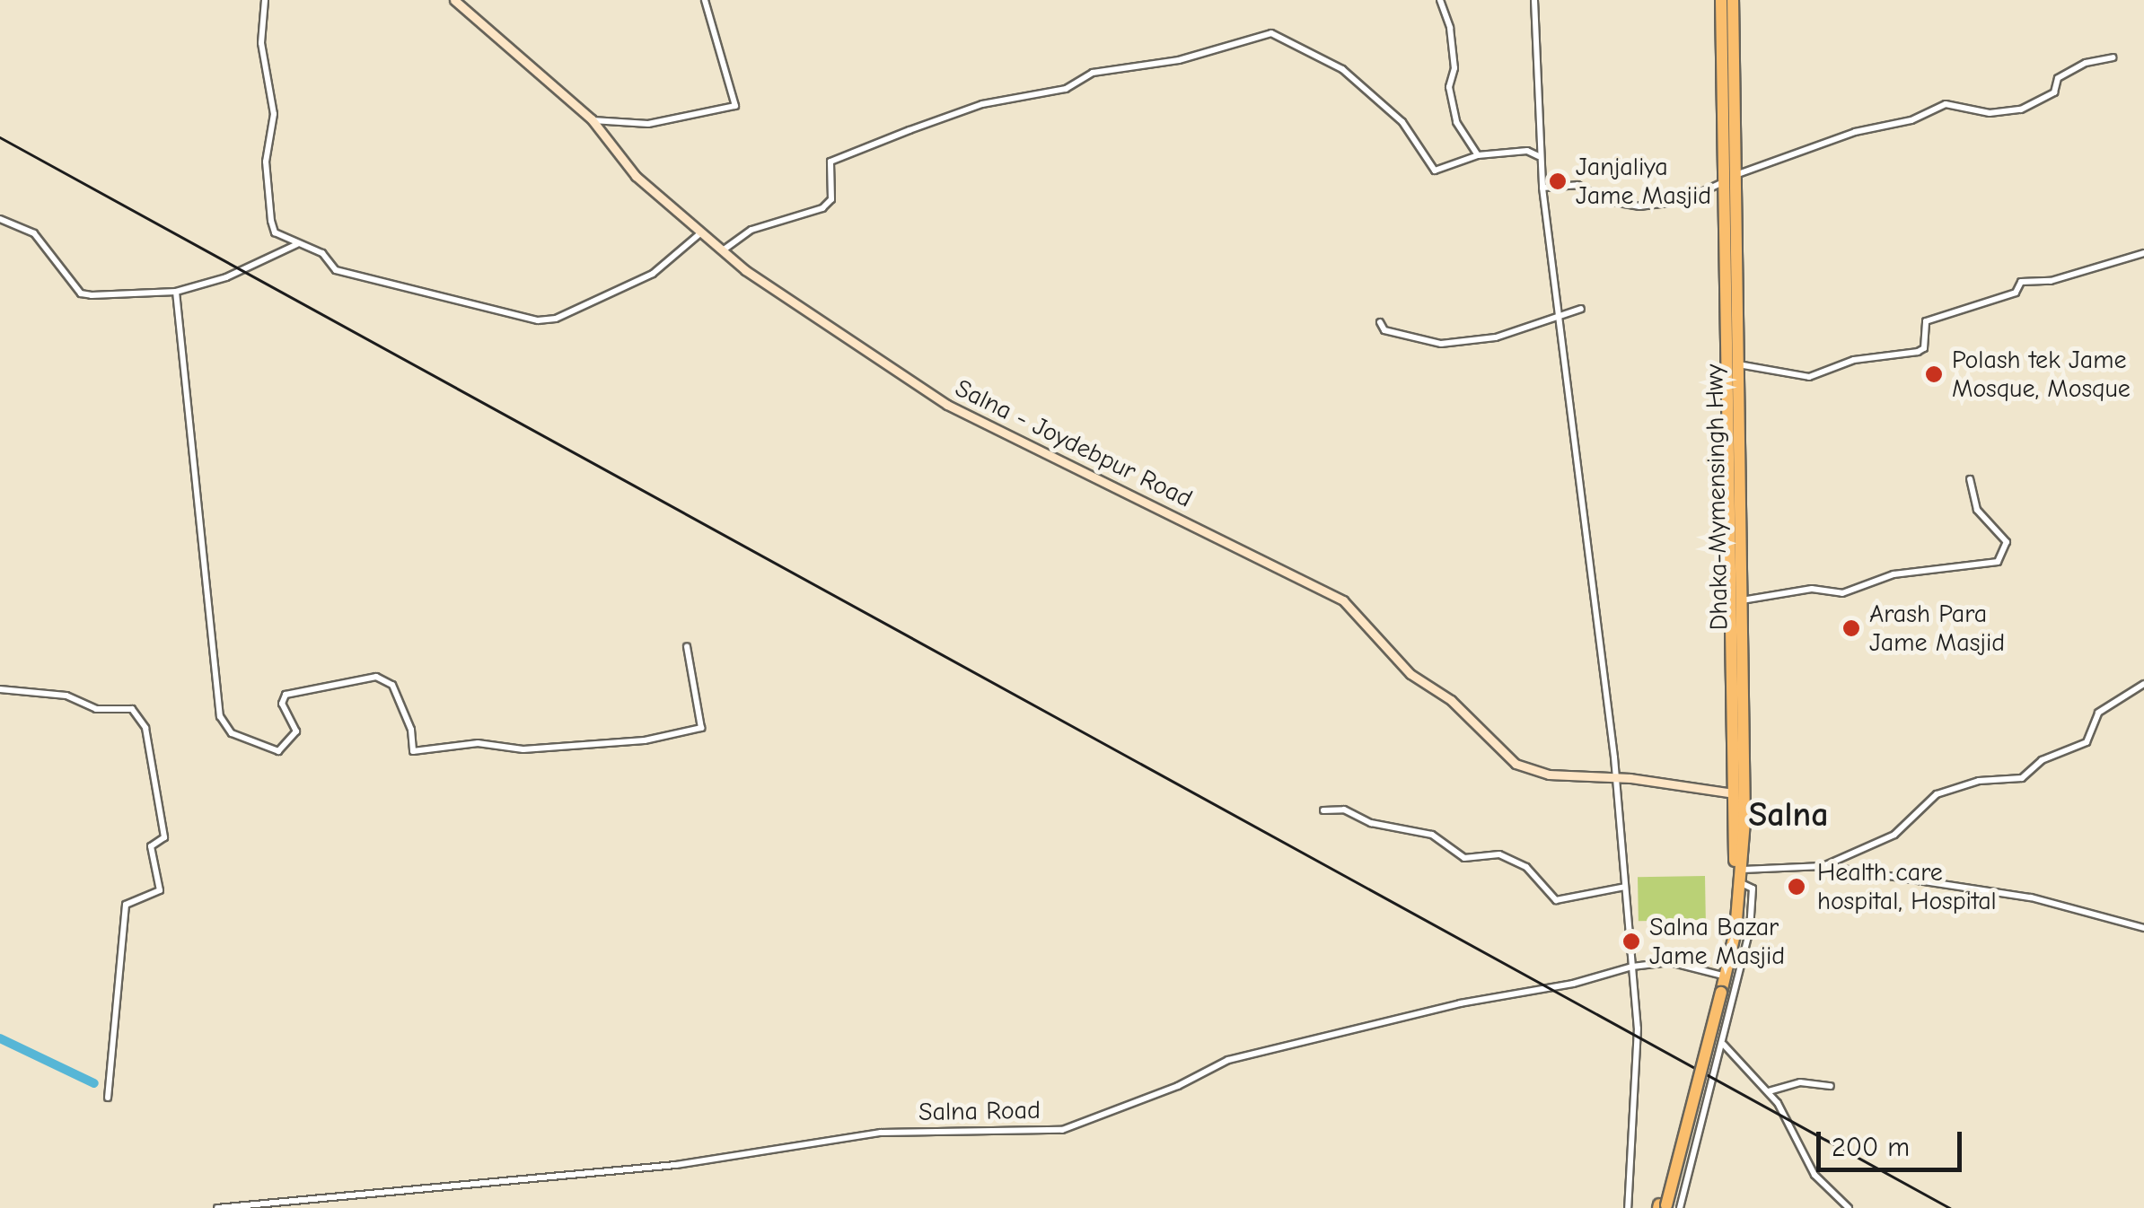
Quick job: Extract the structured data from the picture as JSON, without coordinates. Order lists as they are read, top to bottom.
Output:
{
  "streets": {
    "highway": ["Dhaka-Mymensingh Hwy"],
    "main road": ["Salna - Joydebpur Road"],
    "street": ["Salna Road"]
  },
  "crossings": [
    ["Salna - Joydebpur Road", "Dhaka-Mymensingh Hwy"],
    ["Dhaka-Mymensingh Hwy", "Salna Road"]
  ],
  "districts": ["Salna"],
  "places": [
    "Janjaliya Jame Masjid",
    "Polash tek Jame Mosque, Mosque",
    "Arash Para Jame Masjid",
    "Health care hospital, Hospital",
    "Salna Bazar Jame Masjid"
  ],
  "scale_bar": "200 m"
}
